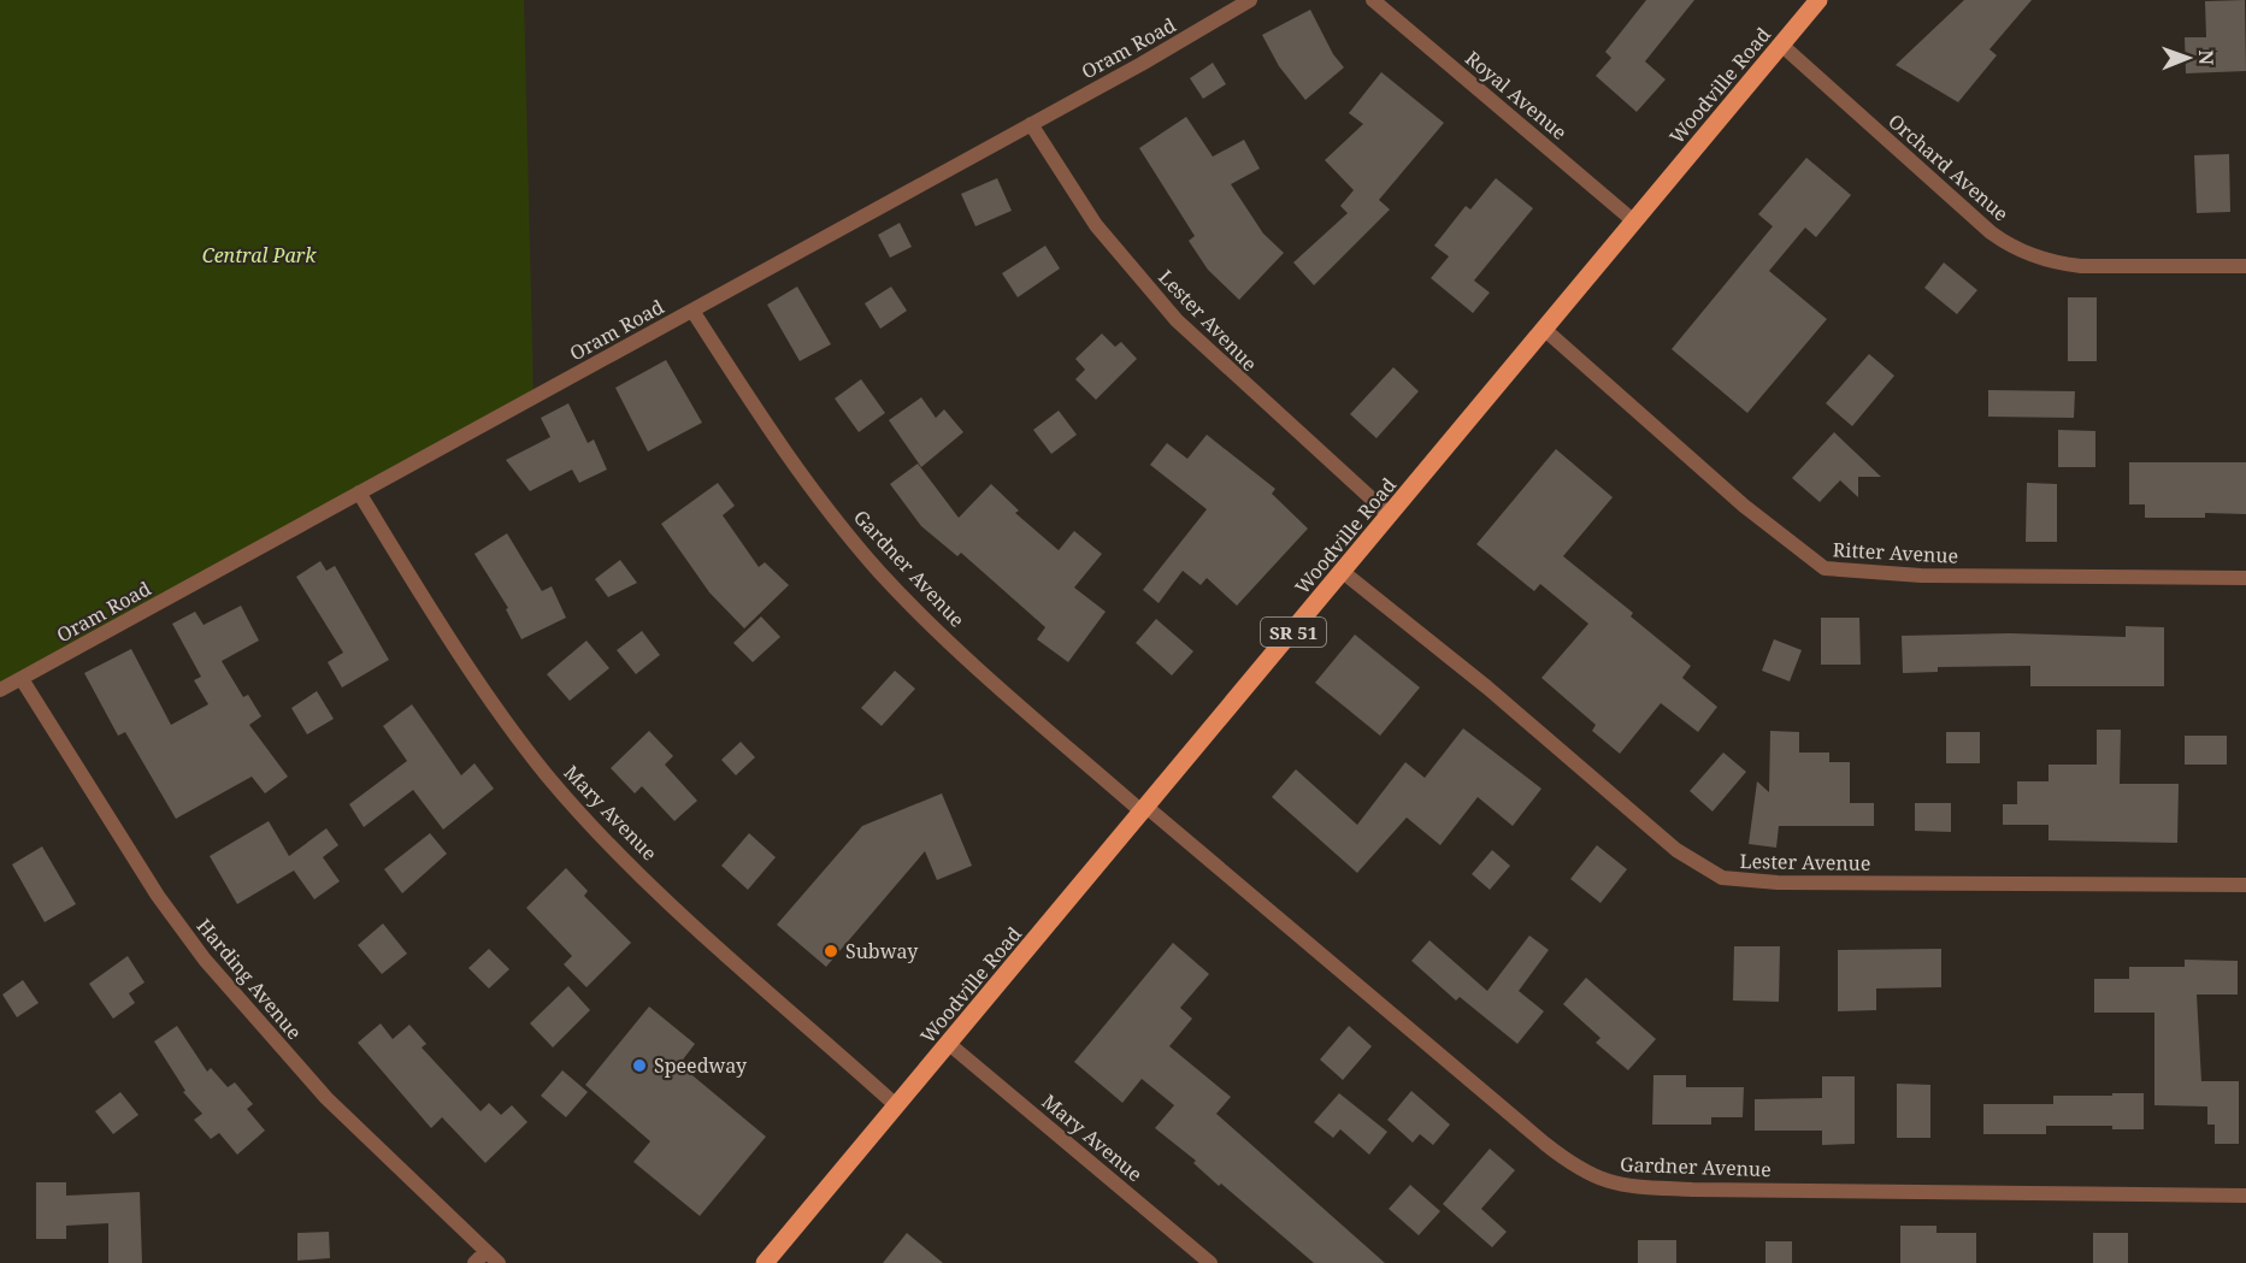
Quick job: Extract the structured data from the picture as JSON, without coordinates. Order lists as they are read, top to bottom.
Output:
{
  "streets": {
    "main road": ["Woodville Road", "SR 51"],
    "street": [
      "Oram Road",
      "Royal Avenue",
      "Orchard Avenue",
      "Lester Avenue",
      "Ritter Avenue",
      "Gardner Avenue",
      "Mary Avenue",
      "Harding Avenue"
    ]
  },
  "crossings": [
    ["Oram Road", "Lester Avenue"],
    ["Oram Road", "Gardner Avenue"],
    ["Oram Road", "Mary Avenue"],
    ["Oram Road", "Harding Avenue"],
    ["Woodville Road", "Royal Avenue"],
    ["Woodville Road", "Orchard Avenue"],
    ["Woodville Road", "Lester Avenue"],
    ["Woodville Road", "Ritter Avenue"],
    ["Woodville Road", "Gardner Avenue"],
    ["Woodville Road", "Mary Avenue"]
  ],
  "parks": ["Central Park"],
  "places": ["Subway", "Speedway"],
  "north": "right"
}
